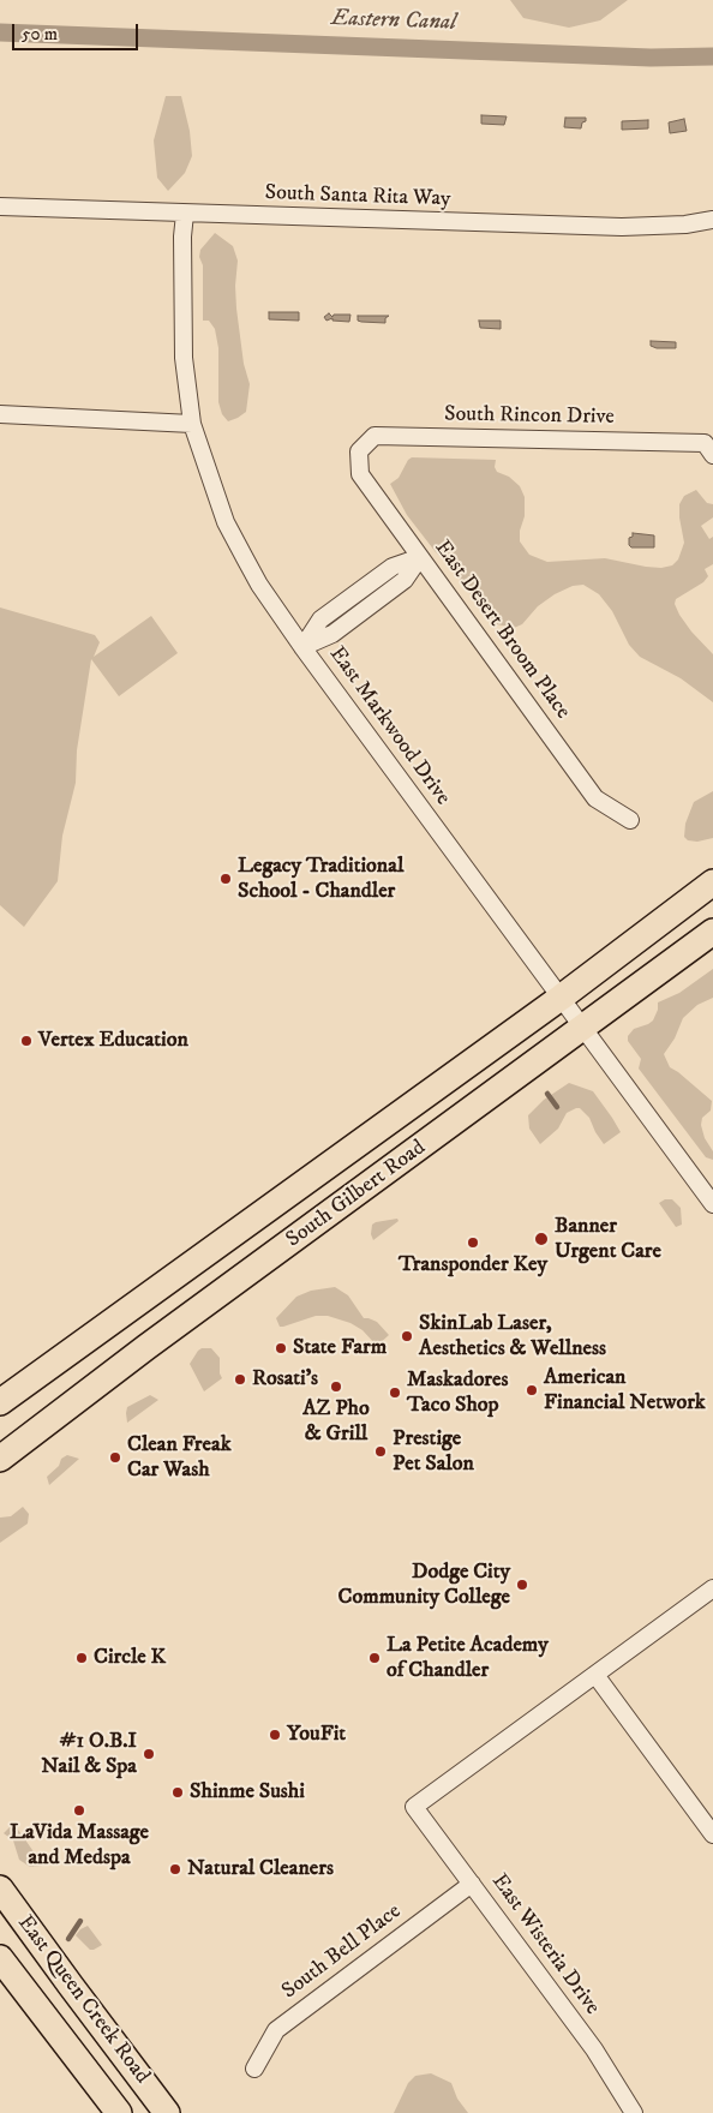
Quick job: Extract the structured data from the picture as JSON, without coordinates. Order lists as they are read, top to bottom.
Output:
{
  "streets": {
    "main road": ["South Gilbert Road", "East Queen Creek Road"],
    "street": [
      "South Santa Rita Way",
      "South Rincon Drive",
      "East Desert Broom Place",
      "East Markwood Drive",
      "East Wisteria Drive",
      "South Bell Place"
    ]
  },
  "crossings": [
    ["South Santa Rita Way", "East Markwood Drive"],
    ["South Rincon Drive", "East Desert Broom Place"],
    ["East Markwood Drive", "South Gilbert Road"],
    ["East Wisteria Drive", "South Bell Place"]
  ],
  "water": ["Eastern Canal"],
  "places": [
    "Legacy Traditional School - Chandler",
    "Vertex Education",
    "Banner Urgent Care",
    "Transponder Key",
    "SkinLab Laser, Aesthetics & Wellness",
    "State Farm",
    "Rosati's",
    "AZ Pho & Grill",
    "American Financial Network",
    "Maskadores Taco Shop",
    "Prestige Pet Salon",
    "Clean Freak Car Wash",
    "Dodge City Community College",
    "Circle K",
    "La Petite Academy of Chandler",
    "YouFit",
    "#1 O.B.I Nail & Spa",
    "Shinme Sushi",
    "LaVida Massage and Medspa",
    "Natural Cleaners"
  ],
  "scale_bar": "50 m"
}
